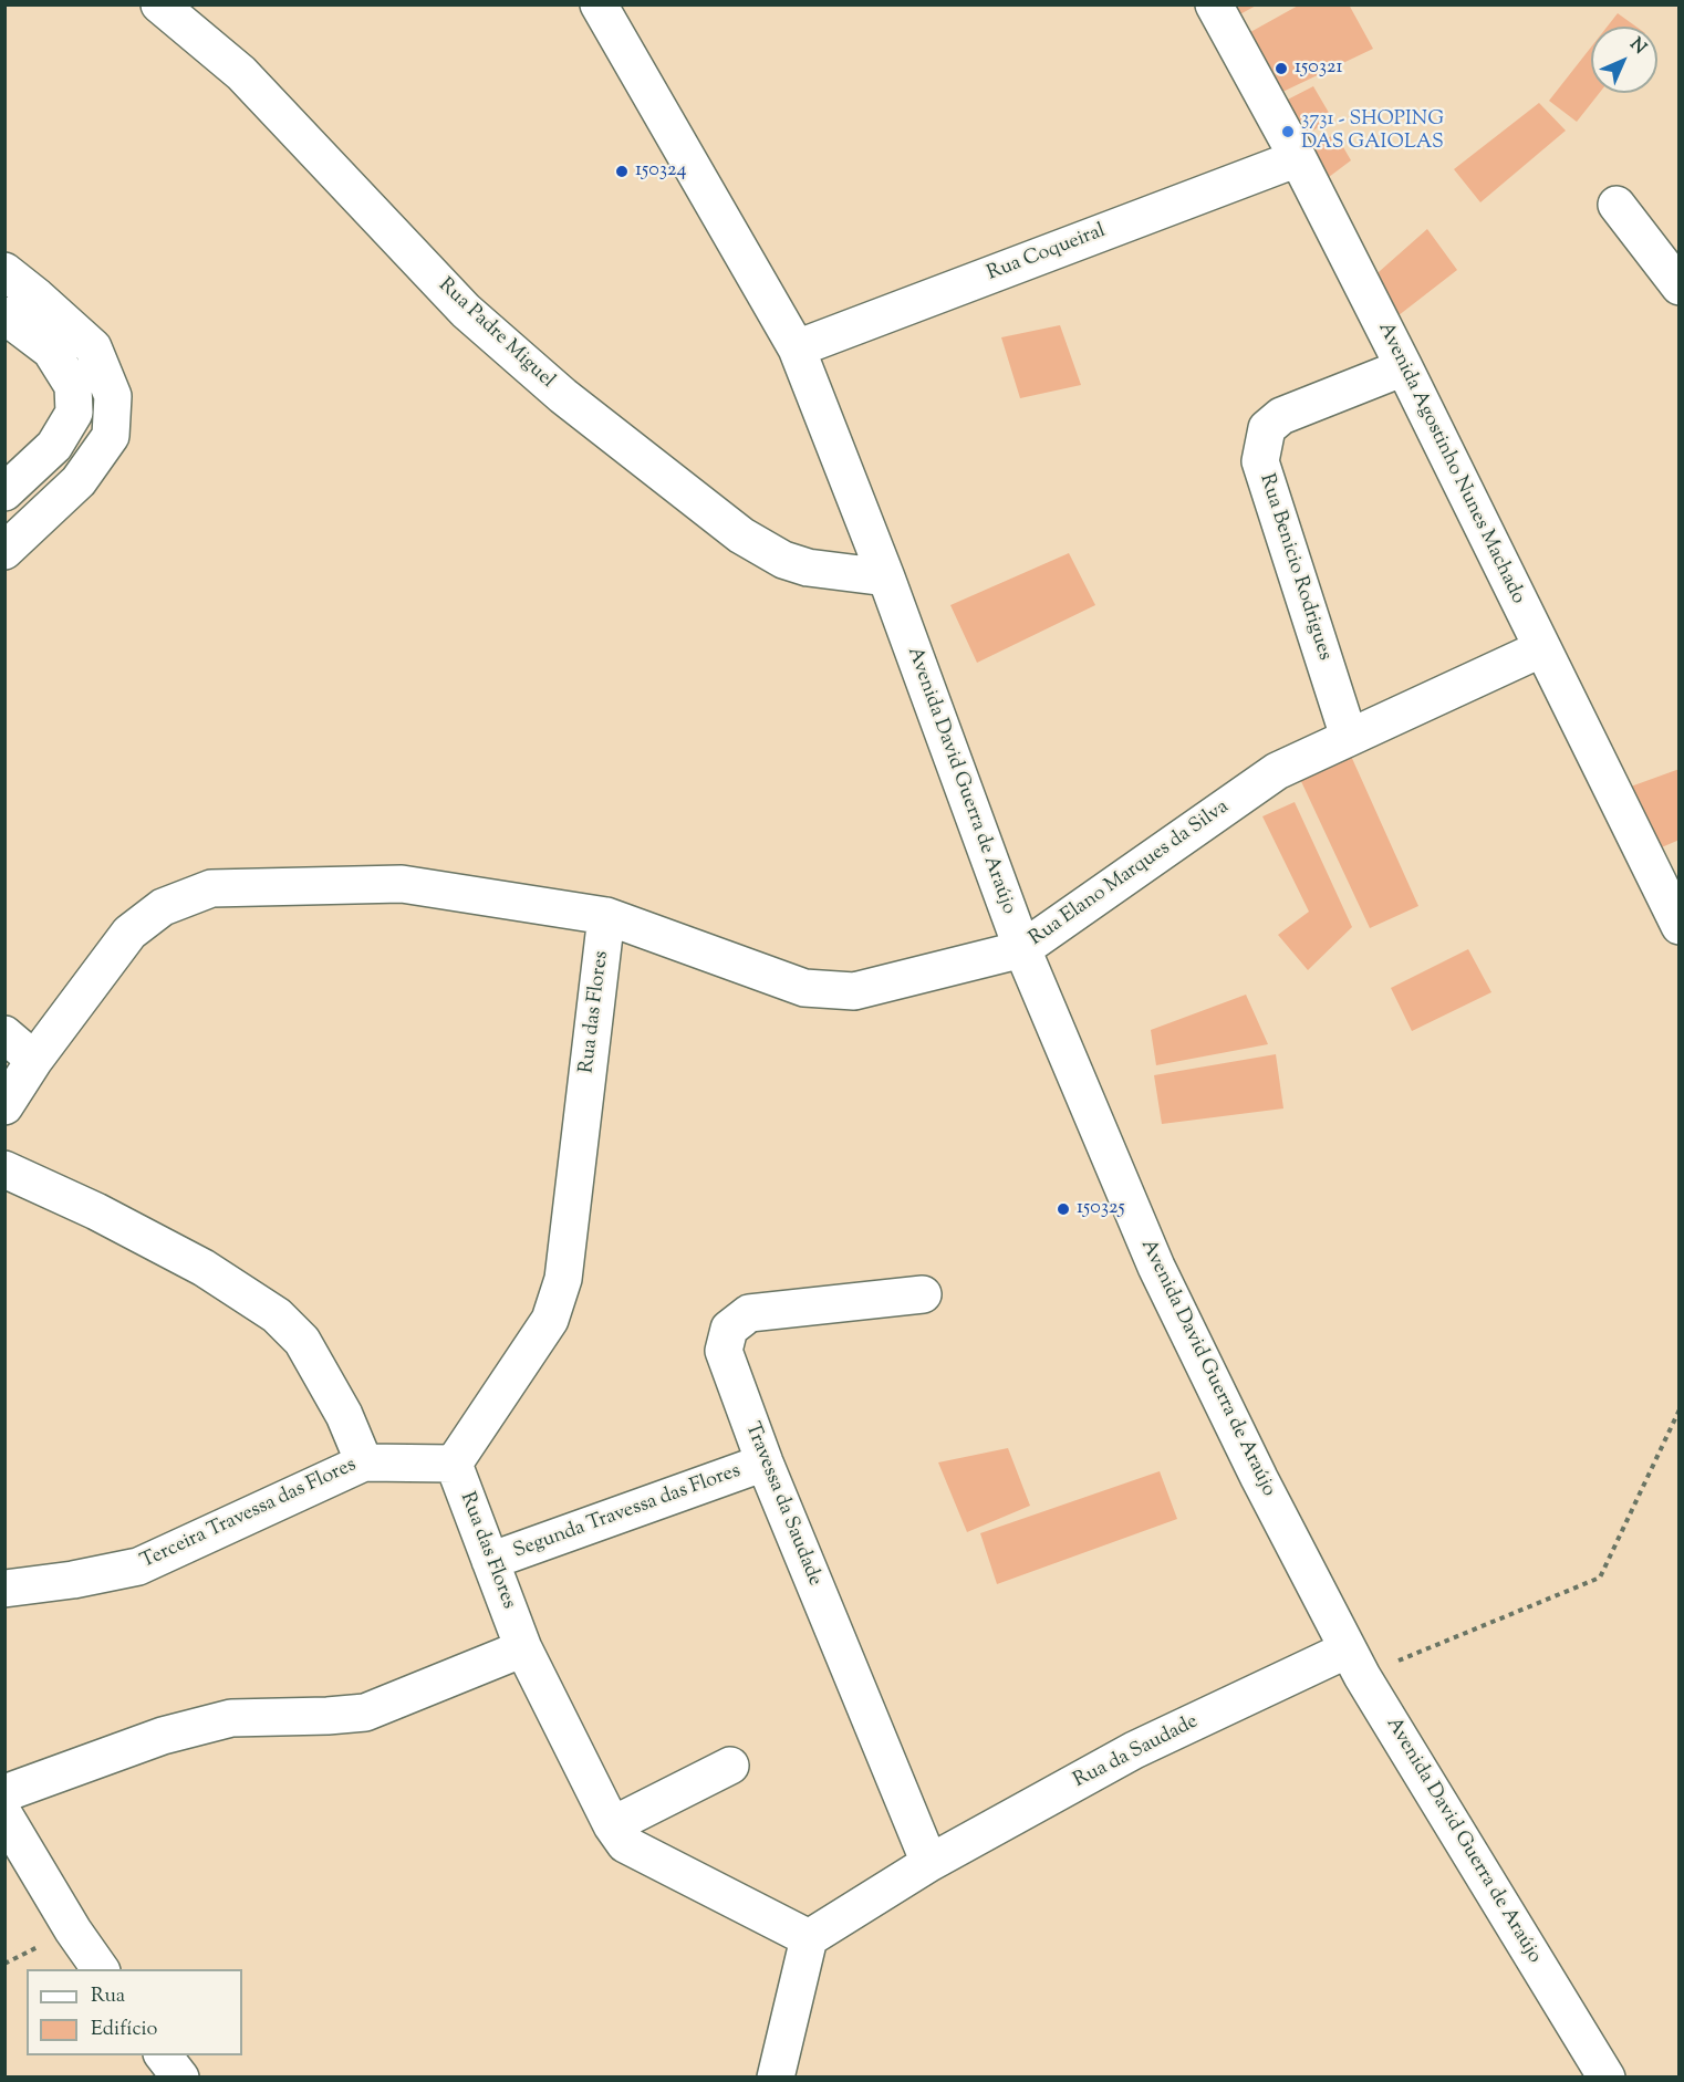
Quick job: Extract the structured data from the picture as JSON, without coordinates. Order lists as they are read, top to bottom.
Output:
{
  "streets": {
    "street": [
      "Rua Coqueiral",
      "Rua Padre Miguel",
      "Avenida Agostinho Nunes Machado",
      "Rua Benicio Rodrigues",
      "Avenida David Guerra de Araújo",
      "Rua Elano Marques da Silva",
      "Rua das Flores",
      "Travessa da Saudade",
      "Segunda Travessa das Flores",
      "Terceira Travessa das Flores",
      "Rua da Saudade"
    ]
  },
  "crossings": [
    ["Rua Coqueiral", "Avenida Agostinho Nunes Machado"],
    ["Rua Coqueiral", "Avenida David Guerra de Araújo"],
    ["Rua Padre Miguel", "Avenida David Guerra de Araújo"],
    ["Avenida Agostinho Nunes Machado", "Rua Benicio Rodrigues"],
    ["Avenida Agostinho Nunes Machado", "Rua Elano Marques da Silva"],
    ["Rua Benicio Rodrigues", "Rua Elano Marques da Silva"],
    ["Avenida David Guerra de Araújo", "Rua Elano Marques da Silva"],
    ["Avenida David Guerra de Araújo", "Rua da Saudade"],
    ["Rua Elano Marques da Silva", "Rua das Flores"],
    ["Rua das Flores", "Segunda Travessa das Flores"],
    ["Rua das Flores", "Terceira Travessa das Flores"],
    ["Travessa da Saudade", "Segunda Travessa das Flores"],
    ["Travessa da Saudade", "Rua da Saudade"]
  ],
  "places": [
    "150321",
    "3731 - SHOPING DAS GAIOLAS",
    "150324",
    "150325"
  ],
  "legend": ["Rua", "Edifício"],
  "north": "top right"
}
